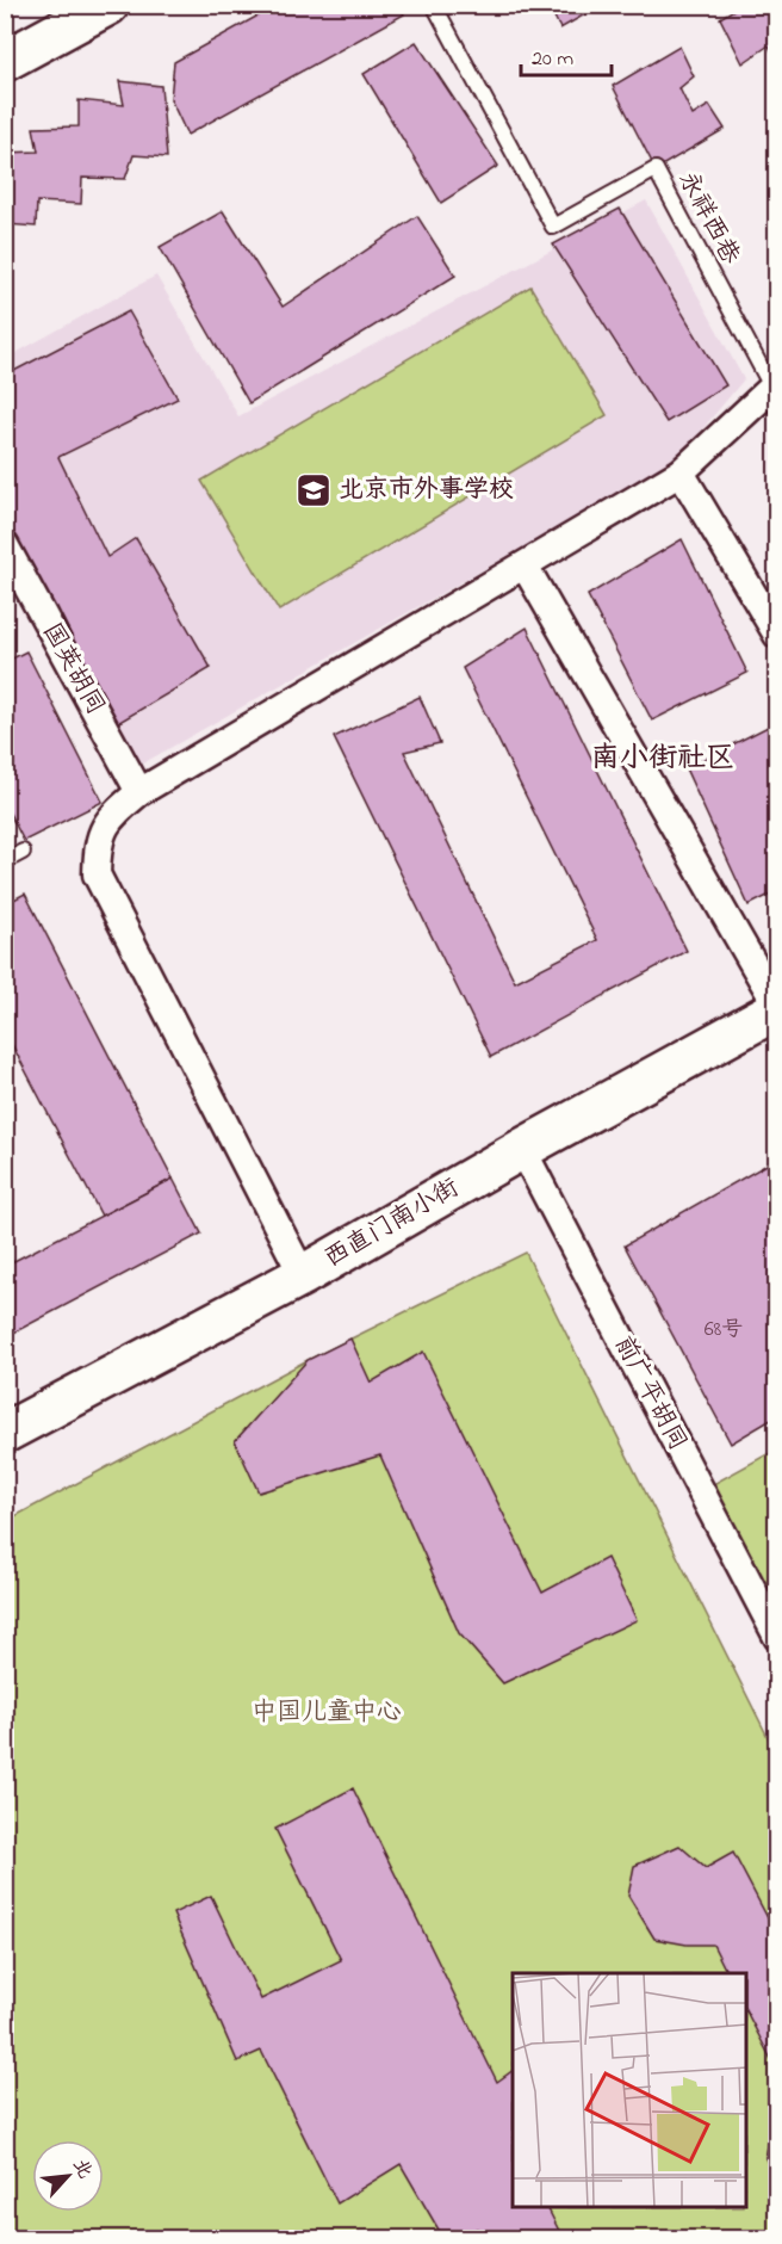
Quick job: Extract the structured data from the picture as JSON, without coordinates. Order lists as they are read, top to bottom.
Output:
{
  "streets": {
    "street": ["国英胡同", "西直门南小街", "前广平胡同"],
    "lane": ["永祥西巷"]
  },
  "crossings": [
    ["西直门南小街", "前广平胡同"]
  ],
  "districts": ["南小街社区"],
  "parks": ["中国儿童中心"],
  "places": {
    "school or university": ["北京市外事学校"]
  },
  "house_numbers": ["68号"],
  "scale_bar": "20 m",
  "north": "top right"
}
